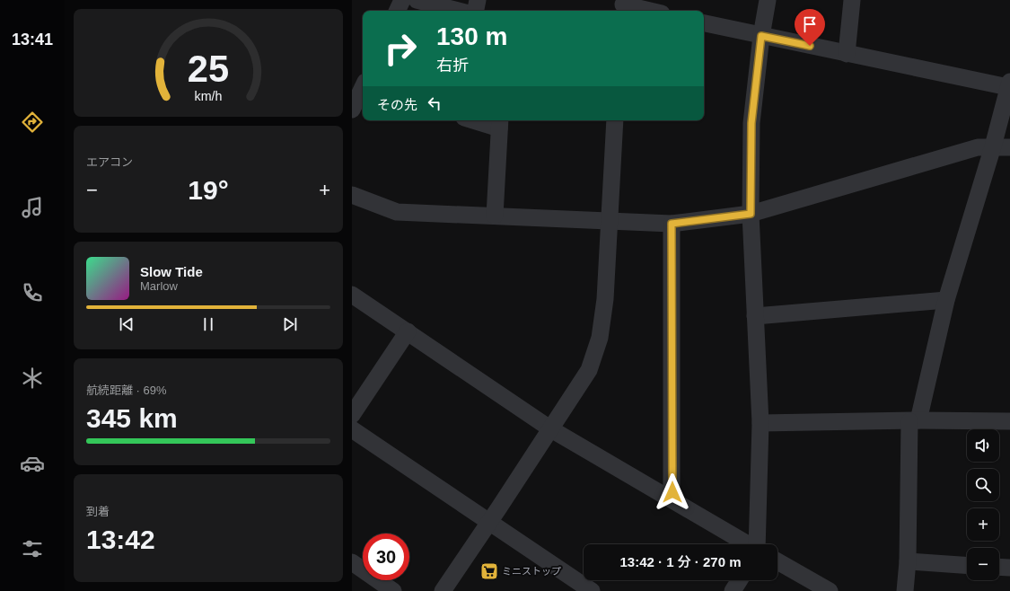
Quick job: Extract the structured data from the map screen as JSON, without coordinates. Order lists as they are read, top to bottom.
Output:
{
  "places": {
    "supermarket": ["ミニストップ"]
  },
  "page": {
    "tabs": "13:41",
    "turn": ["130 m", "右折"],
    "then": "その先",
    "tile": [
      "エアコン",
      ["航続距離 · 69%", "345 km"],
      ["到着", "13:42"]
    ],
    "heat": ["−", "19°", "+"],
    "song": ["Slow Tide", "Marlow"],
    "map_buttons": ["+", "−"],
    "limit": "30",
    "trip": "13:42 · 1 分 · 270 m",
    "gauge": ["25", "km/h"]
  }
}
